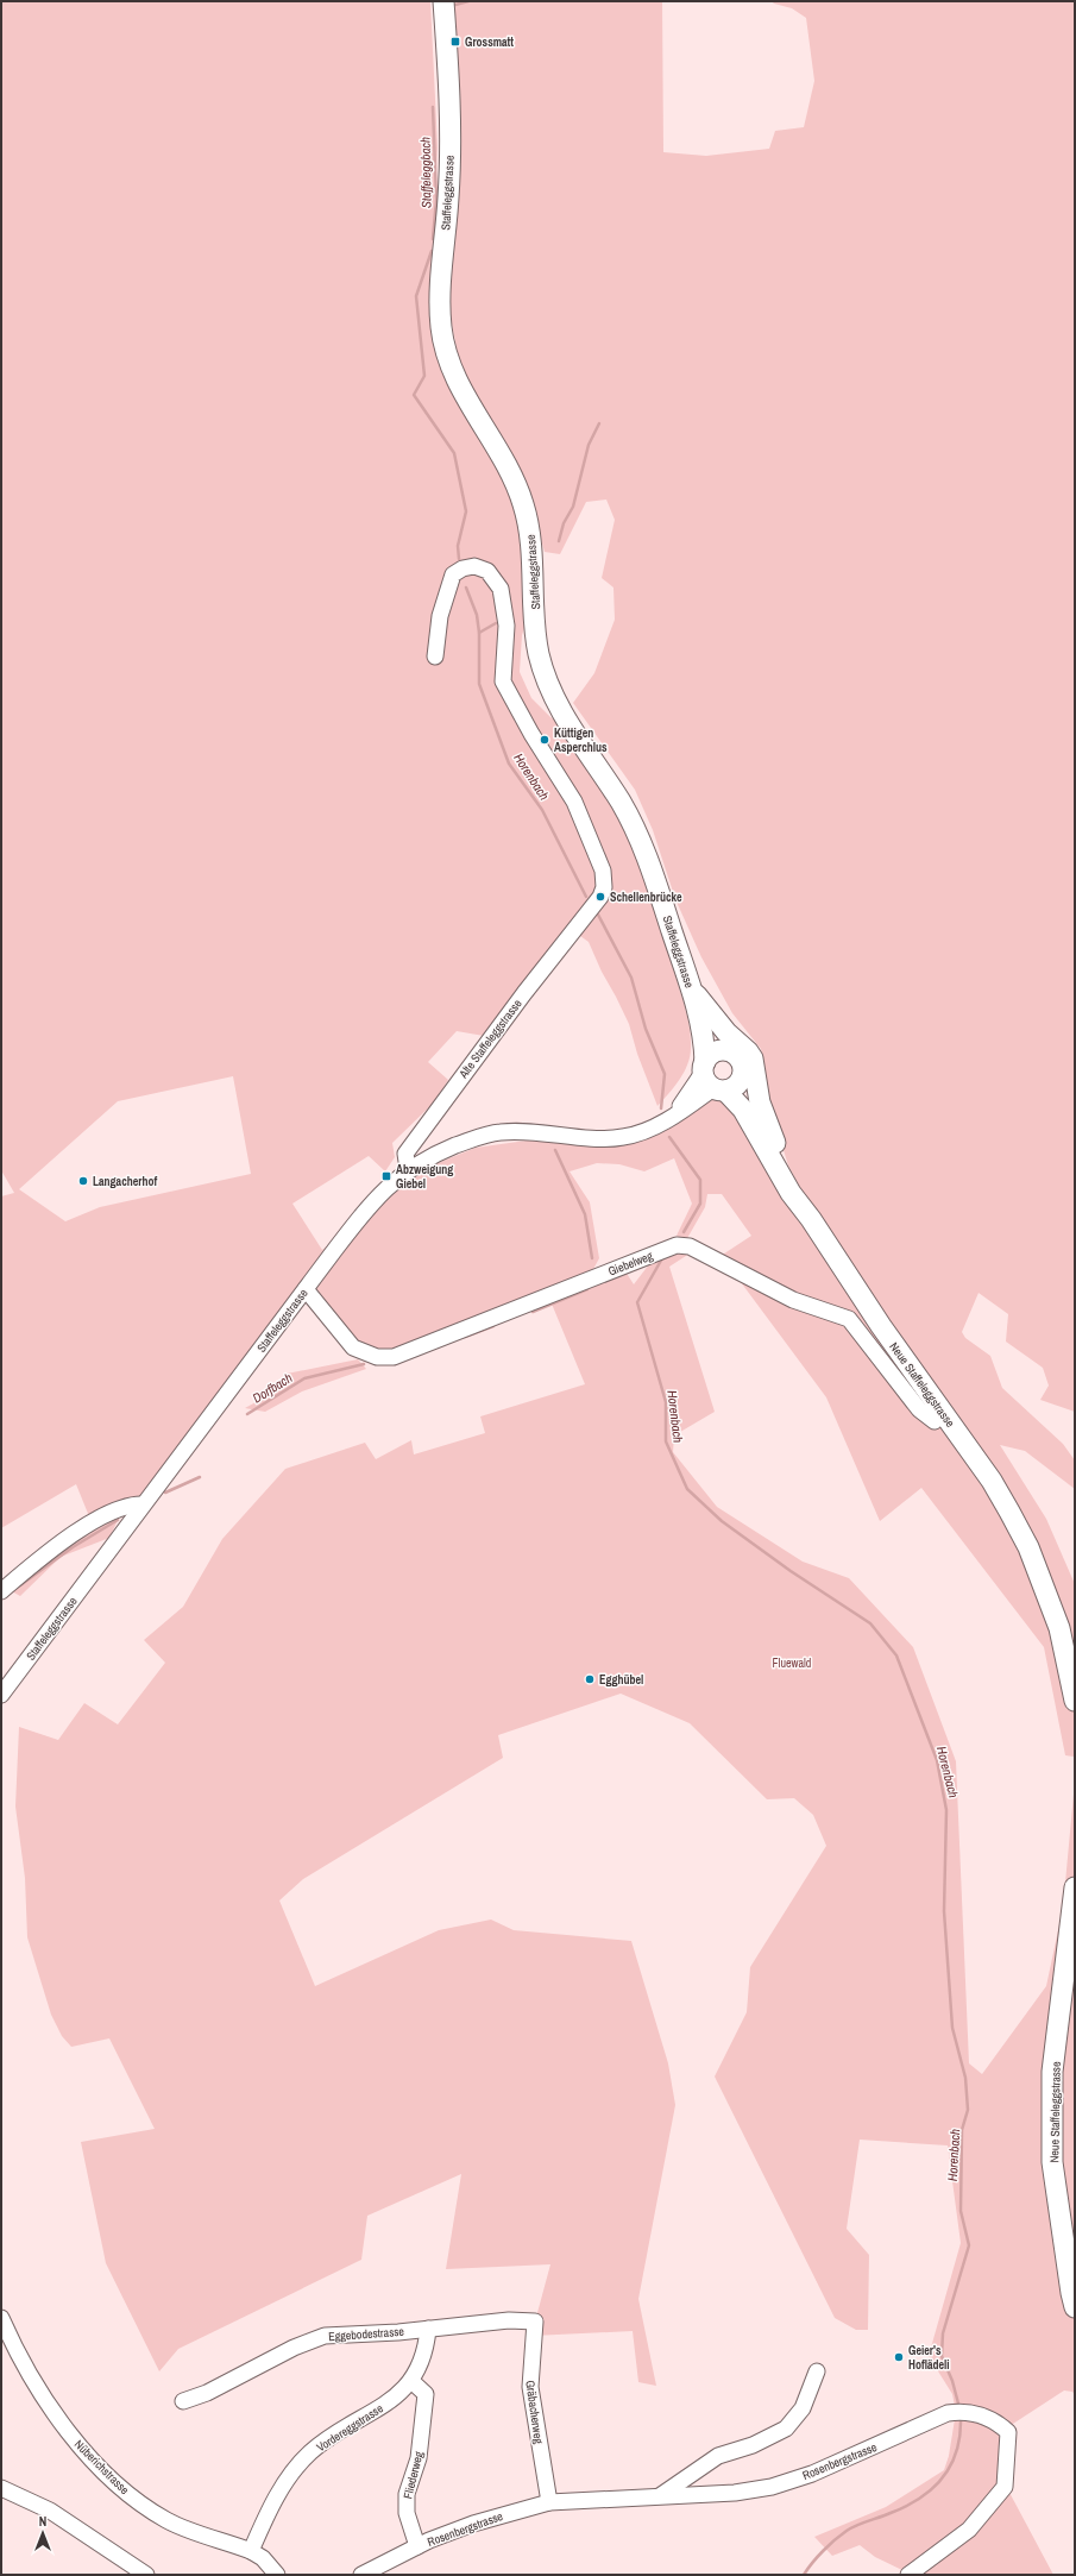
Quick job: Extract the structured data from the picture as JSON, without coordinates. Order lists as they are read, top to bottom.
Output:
{
  "streets": {
    "main road": ["Staffeleggstrasse", "Neue Staffeleggstrasse"],
    "street": [
      "Alte Staffeleggstrasse",
      "Giebelweg",
      "Eggebodestrasse",
      "Gräbacherweg",
      "Vordereggstrasse",
      "Rosenbergstrasse",
      "Nüberichstrasse",
      "Fliederweg"
    ]
  },
  "crossings": [
    ["Staffeleggstrasse", "Alte Staffeleggstrasse"],
    ["Staffeleggstrasse", "Giebelweg"],
    ["Staffeleggstrasse", "Neue Staffeleggstrasse"],
    ["Eggebodestrasse", "Gräbacherweg"],
    ["Eggebodestrasse", "Vordereggstrasse"],
    ["Gräbacherweg", "Rosenbergstrasse"],
    ["Vordereggstrasse", "Nüberichstrasse"],
    ["Vordereggstrasse", "Fliederweg"],
    ["Rosenbergstrasse", "Fliederweg"]
  ],
  "water": ["Staffeleggbach", "Horenbach", "Dorfbach"],
  "parks": ["Fluewald"],
  "places": {
    "transit": ["Grossmatt", "Abzweigung Giebel"],
    "other": [
      "Küttigen Asperchlus",
      "Schellenbrücke",
      "Langacherhof",
      "Egghübel",
      "Geier's Hoflädeli"
    ]
  },
  "north": "top"
}
